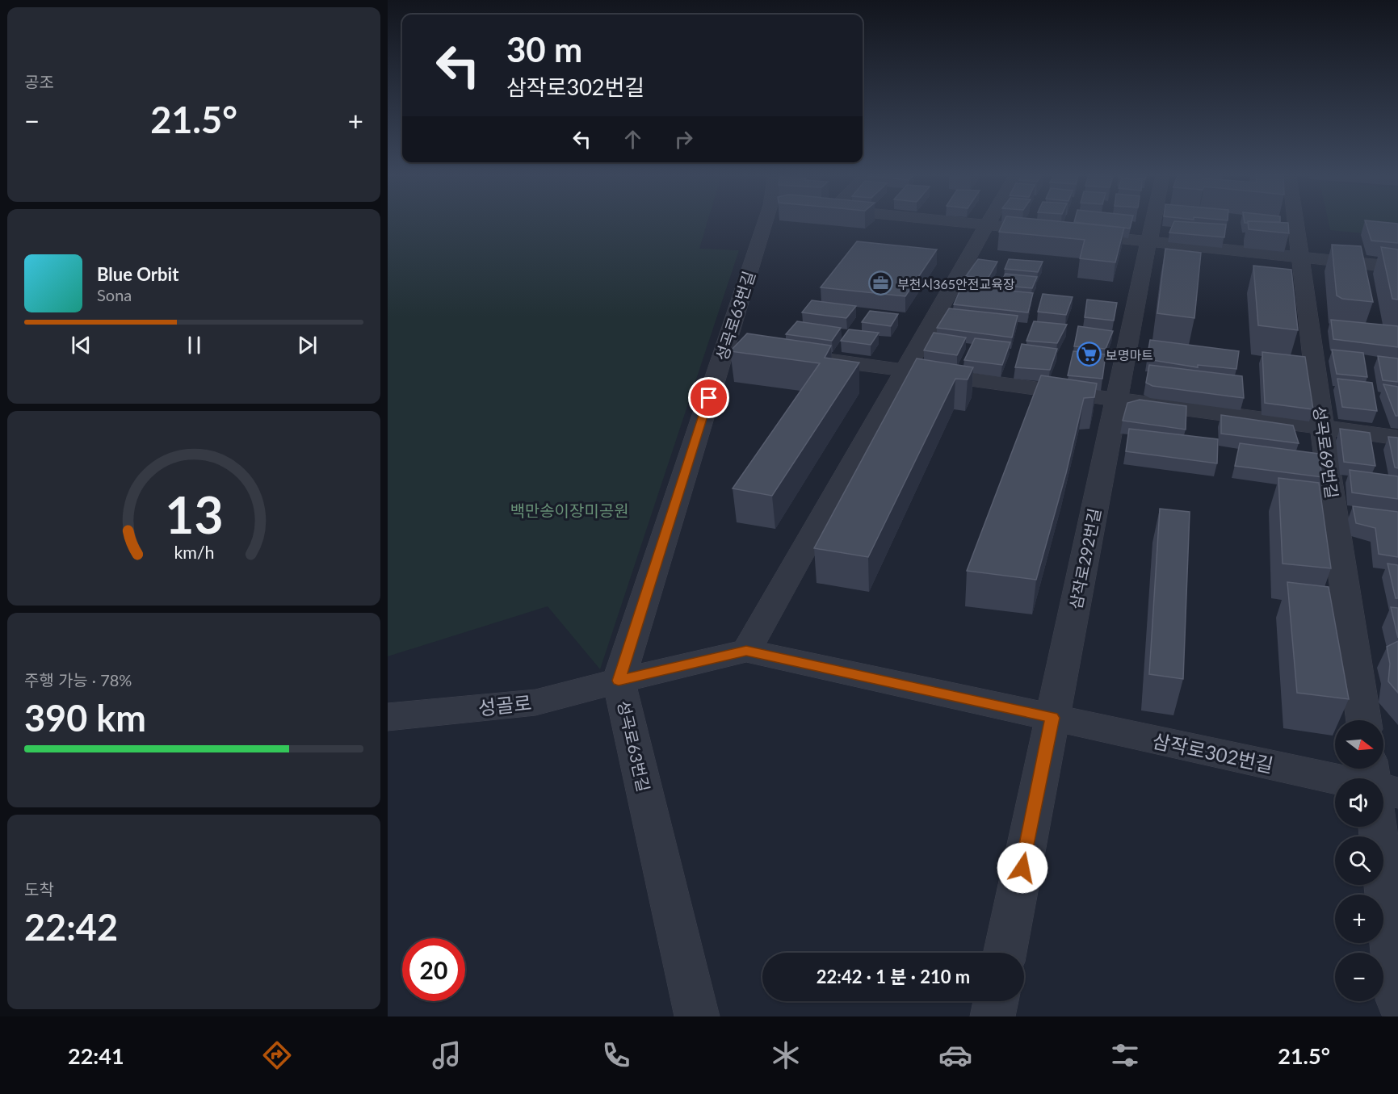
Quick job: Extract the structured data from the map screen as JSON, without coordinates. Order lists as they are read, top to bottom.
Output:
{
  "streets": {
    "street": [
      "성곡로63번길",
      "성곡로69번길",
      "삼작로292번길",
      "성골로",
      "삼작로302번길"
    ]
  },
  "crossings": [
    ["성곡로63번길", "성골로"],
    ["성곡로63번길", "삼작로302번길"],
    ["삼작로292번길", "삼작로302번길"],
    ["성골로", "삼작로302번길"]
  ],
  "parks": ["백만송이장미공원"],
  "places": {
    "office": ["부천시365안전교육장"],
    "supermarket": ["보명마트"]
  },
  "north": "right",
  "page": {
    "tile": [
      "공조",
      ["주행 가능 · 78%", "390 km"],
      ["도착", "22:42"]
    ],
    "turn": ["30 m", "삼작로302번길"],
    "heat": ["−", "21.5°", "+"],
    "song": ["Blue Orbit", "Sona"],
    "map_buttons": ["+", "−"],
    "limit": "20",
    "trip": "22:42 · 1 분 · 210 m",
    "tabs": ["22:41", "21.5°"],
    "gauge": ["13", "km/h"]
  }
}
